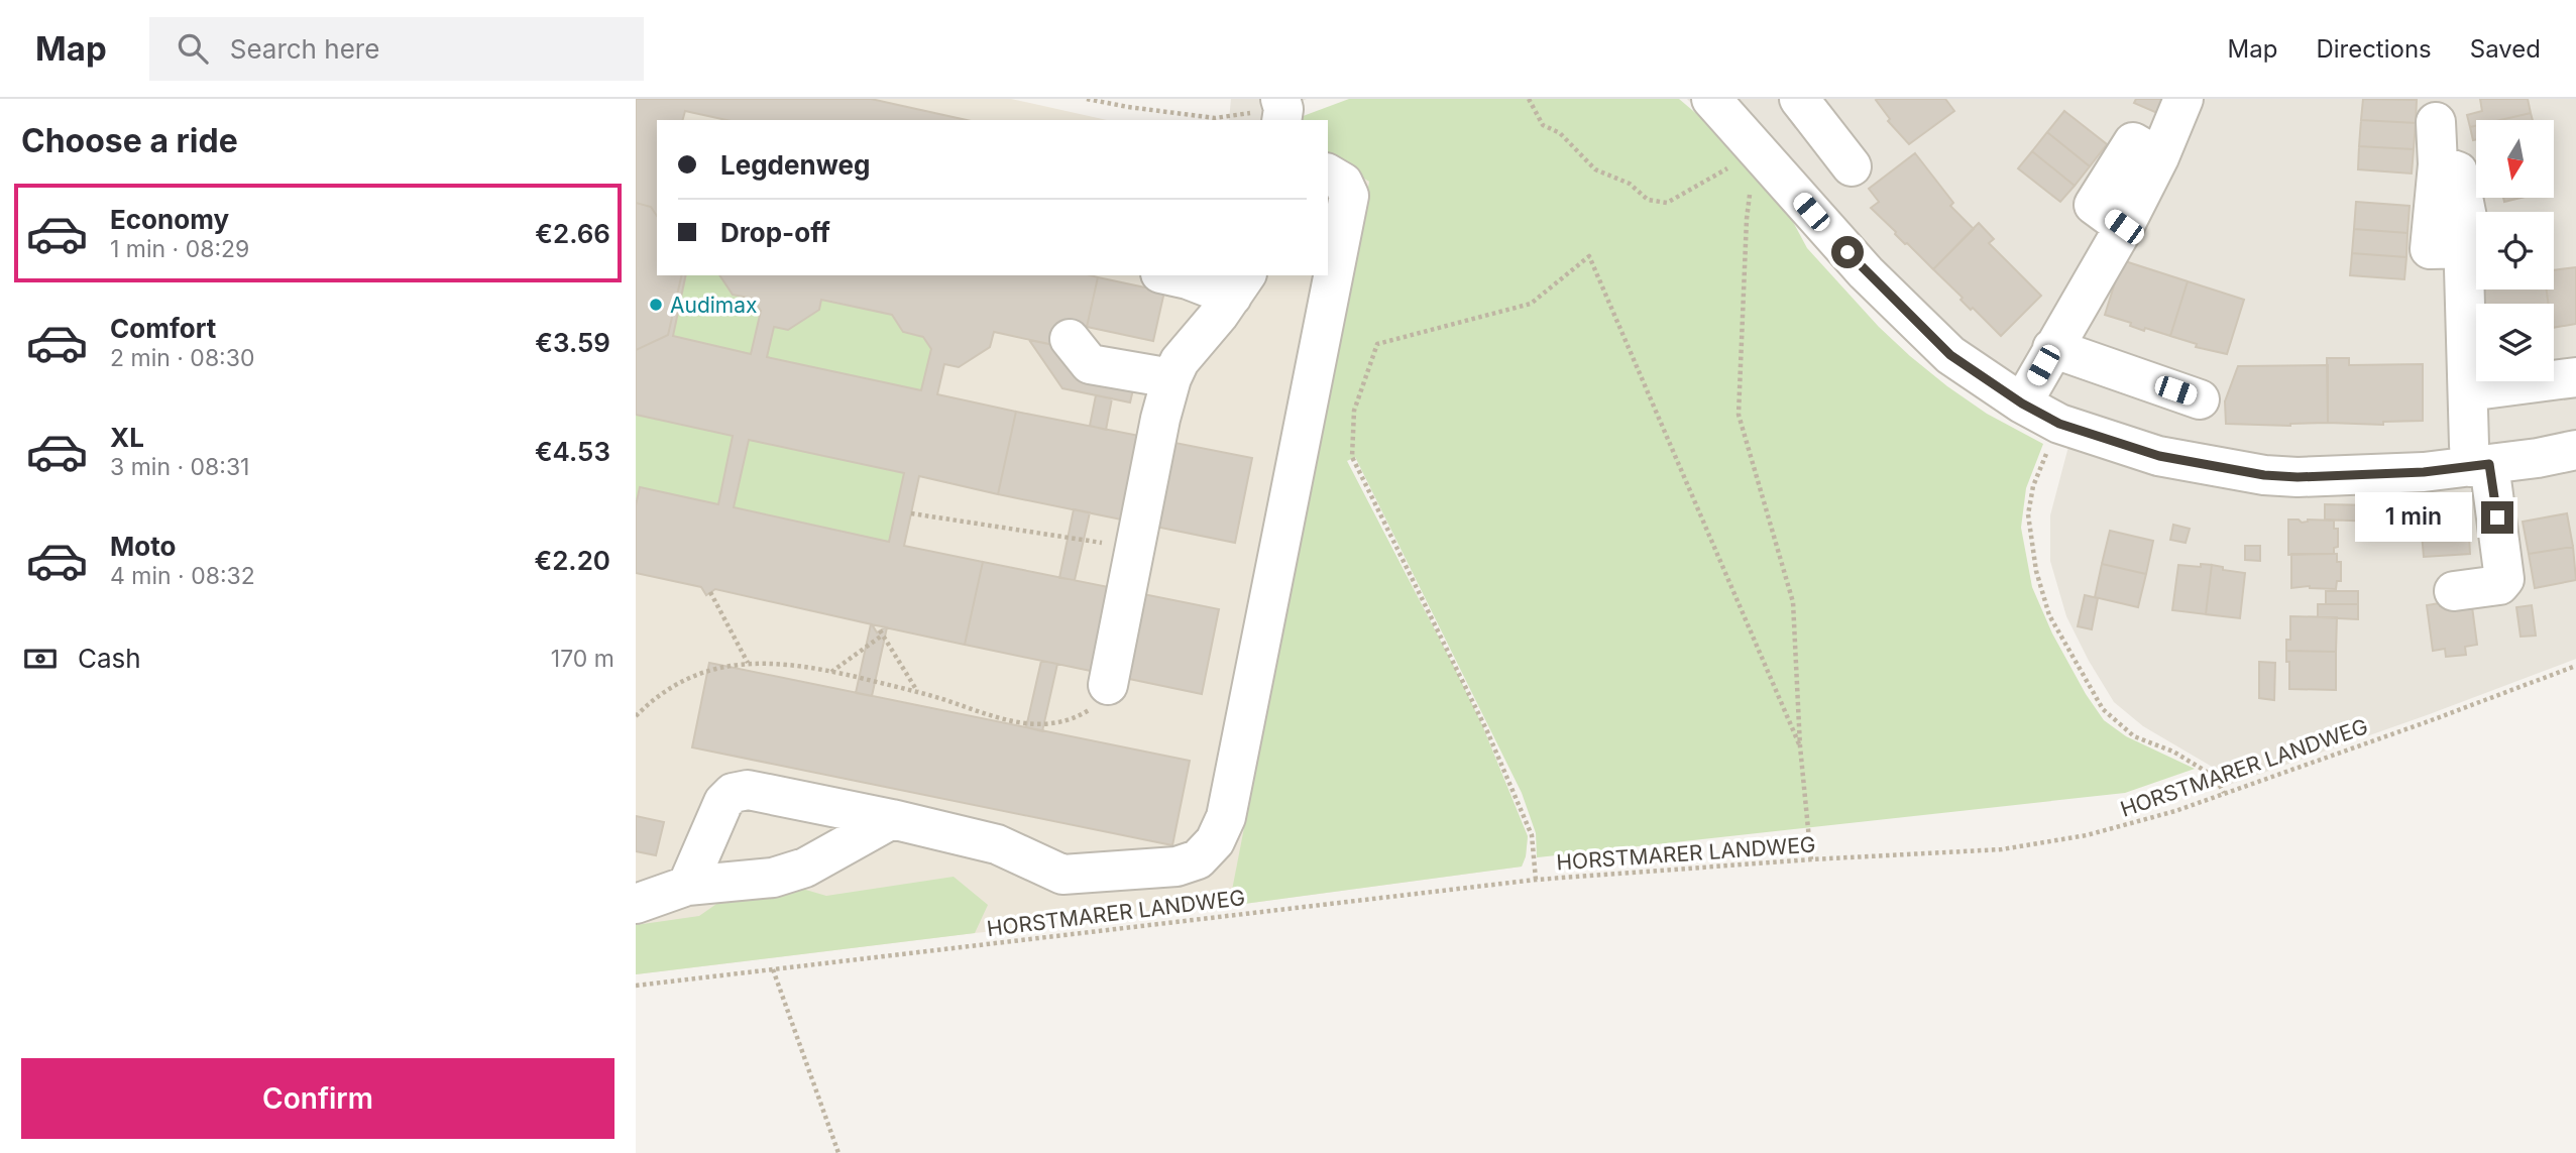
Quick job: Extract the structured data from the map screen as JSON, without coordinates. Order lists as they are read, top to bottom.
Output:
{
  "streets": {
    "path": ["HORSTMARER LANDWEG"]
  },
  "places": ["Audimax"],
  "north": "bottom",
  "page": {
    "header": "Map",
    "search": "Search here",
    "nav": ["Map", "Directions", "Saved"],
    "heading": "Choose a ride",
    "banner": ["Legdenweg", "Drop-off"],
    "list": [
      {
        "name": "Economy",
        "note": "1 min · 08:29",
        "value": "€2.66"
      },
      {
        "name": "Comfort",
        "note": "2 min · 08:30",
        "value": "€3.59"
      },
      {
        "name": "XL",
        "note": "3 min · 08:31",
        "value": "€4.53"
      },
      {
        "name": "Moto",
        "note": "4 min · 08:32",
        "value": "€2.20"
      }
    ],
    "bubble": "1 min",
    "pay": ["Cash", "170 m"],
    "buttons": "Confirm"
  }
}
